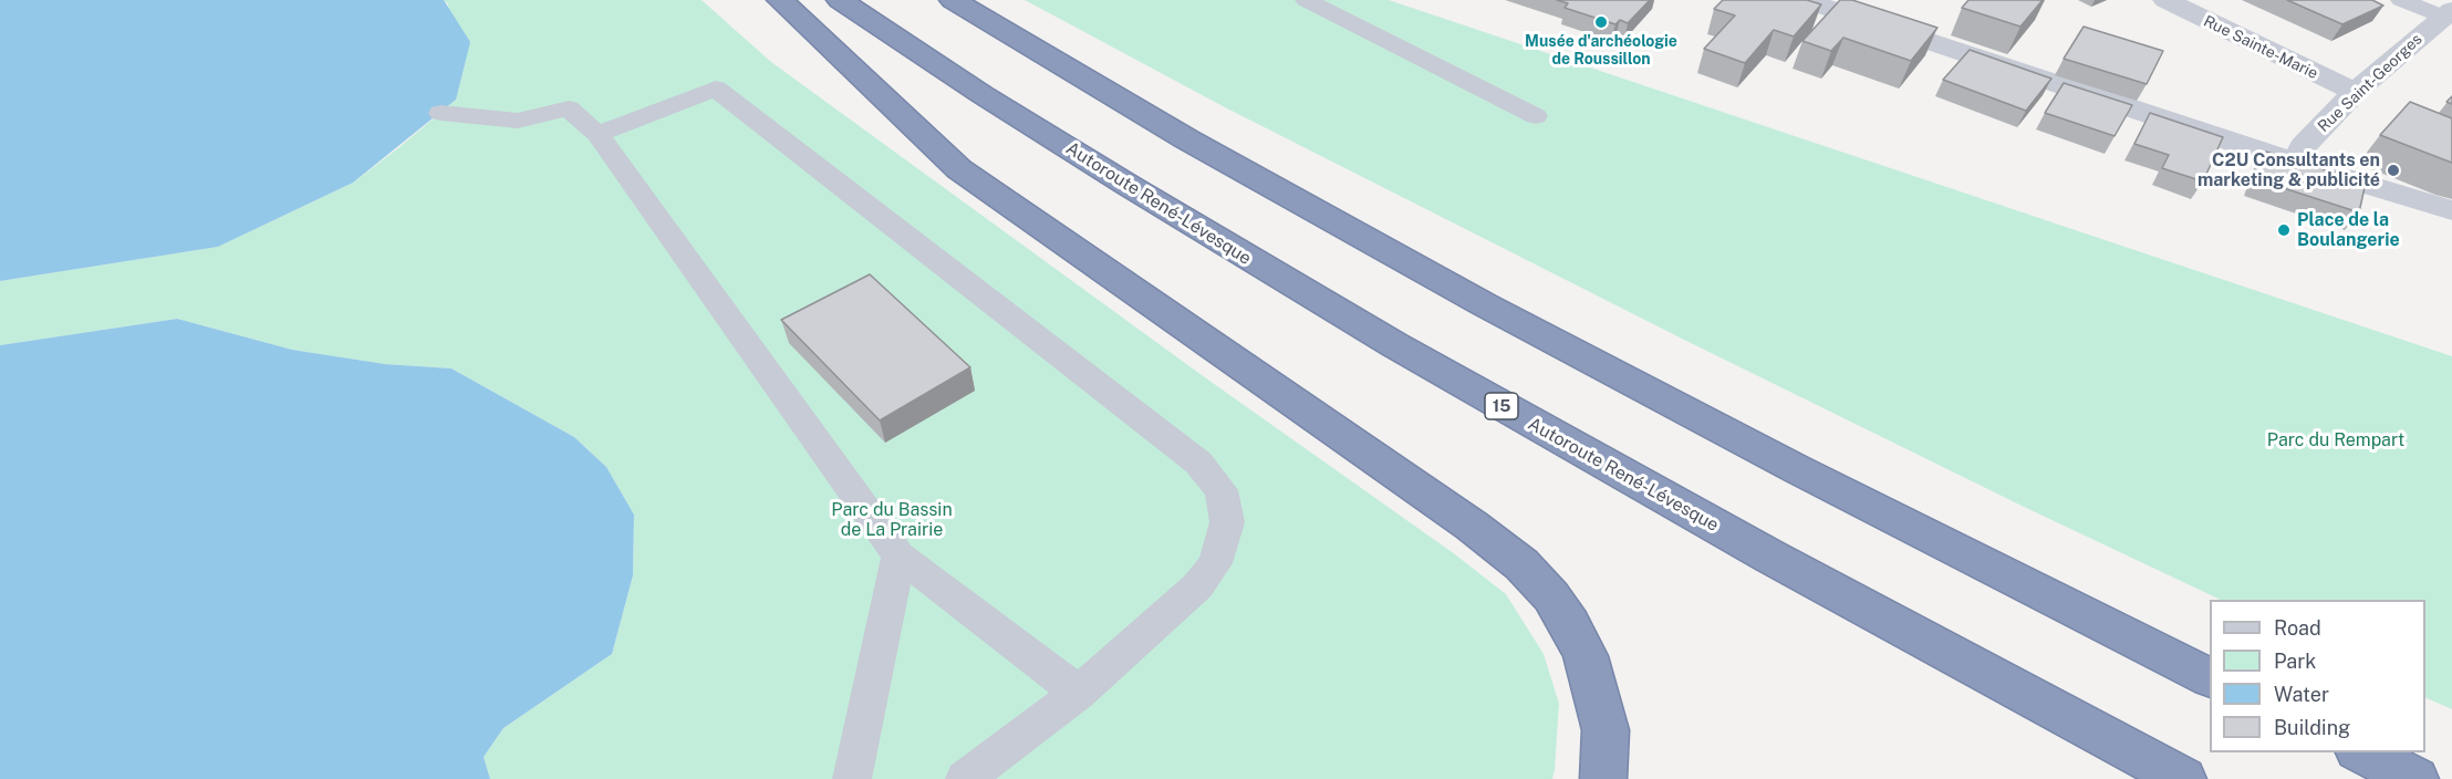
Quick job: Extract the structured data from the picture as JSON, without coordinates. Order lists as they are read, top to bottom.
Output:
{
  "streets": {
    "highway": ["Autoroute René-Lévesque", "15"],
    "street": ["Rue Sainte-Marie", "Rue Saint-Georges"]
  },
  "crossings": [
    ["Rue Sainte-Marie", "Rue Saint-Georges"]
  ],
  "parks": ["Parc du Rempart", "Parc du Bassin de La Prairie"],
  "places": ["Musée d'archéologie de Roussillon", "C2U Consultants en marketing & publicité", "Place de la Boulangerie"],
  "legend": [
    "Road",
    "Park",
    "Water",
    "Building"
  ]
}
